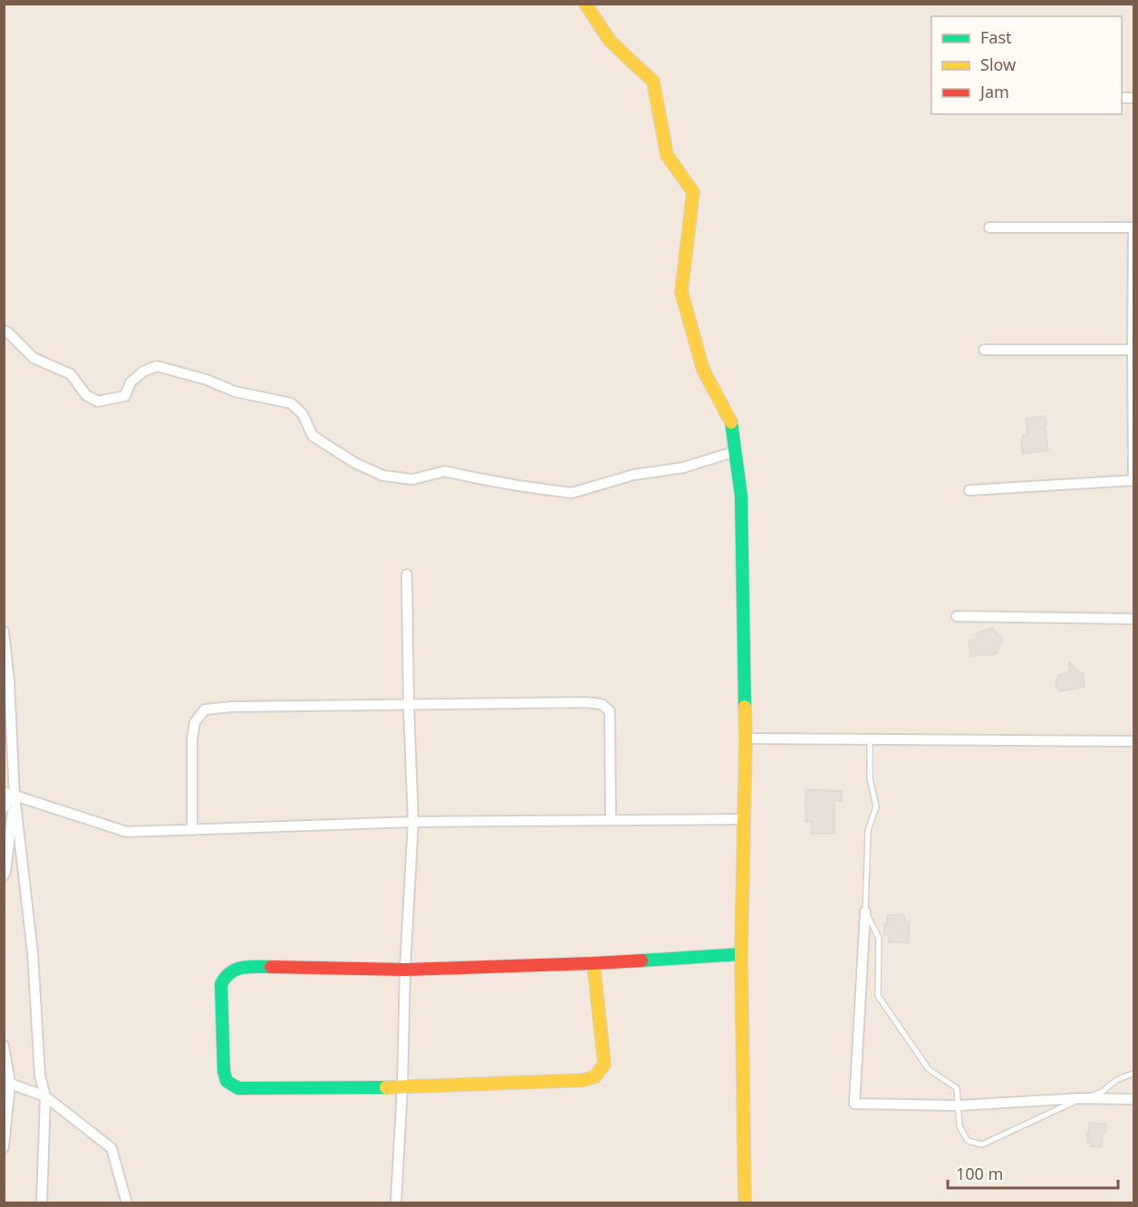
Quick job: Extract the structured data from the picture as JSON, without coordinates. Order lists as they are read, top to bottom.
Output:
{
  "legend": ["Fast", "Slow", "Jam"],
  "scale_bar": "100 m"
}
